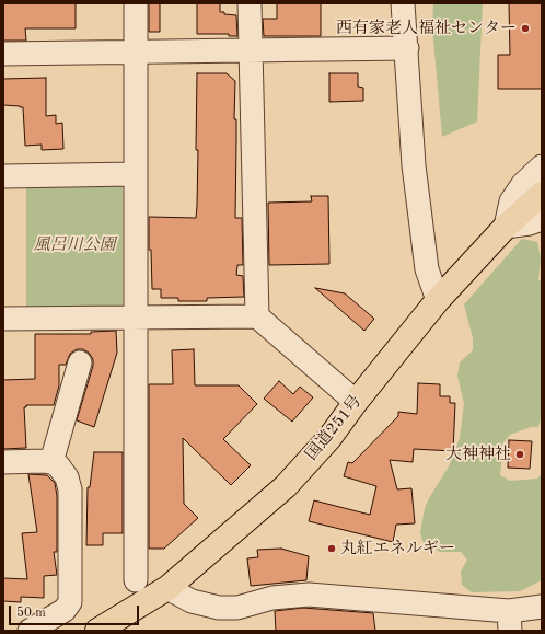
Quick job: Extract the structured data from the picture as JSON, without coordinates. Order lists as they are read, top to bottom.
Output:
{
  "streets": {
    "highway": ["国道251号"]
  },
  "parks": ["風呂川公園"],
  "places": ["西有家老人福祉センター", "大神神社", "丸紅エネルギー"],
  "scale_bar": "50 m"
}
